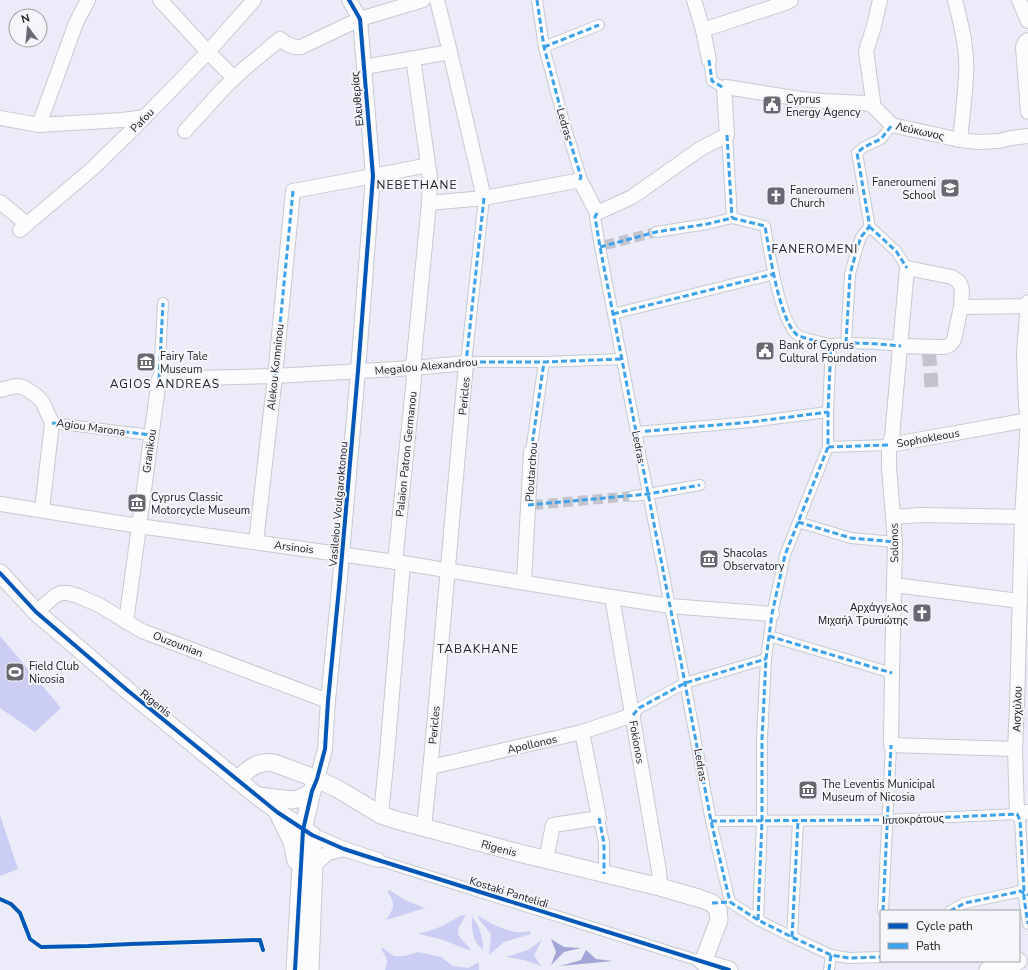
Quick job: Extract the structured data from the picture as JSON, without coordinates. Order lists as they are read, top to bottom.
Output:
{
  "streets": {
    "street": [
      "Ελευθερίας",
      "Pafou",
      "Ledras",
      "Λεύκωνος",
      "Megalou Alexandrou",
      "Alekou Komninou",
      "Pericles",
      "Agiou Marona",
      "Sophokleous",
      "Granikou",
      "Palaion Patron Germanou",
      "Ploutarchou",
      "Vasileiou Voulgaroktonou",
      "Solonos",
      "Arsinois",
      "Ouzounian",
      "Rigenis",
      "Αισχύλου",
      "Fokionos",
      "Apollonos",
      "Ιπποκράτους",
      "Kostaki Pantelidi"
    ]
  },
  "crossings": [
    ["Ελευθερίας", "Alekou Komninou"],
    ["Ελευθερίας", "Vasileiou Voulgaroktonou"],
    ["Ledras", "Megalou Alexandrou"],
    ["Ledras", "Arsinois"],
    ["Ledras", "Ιπποκράτους"],
    ["Megalou Alexandrou", "Alekou Komninou"],
    ["Megalou Alexandrou", "Pericles"],
    ["Megalou Alexandrou", "Granikou"],
    ["Megalou Alexandrou", "Palaion Patron Germanou"],
    ["Megalou Alexandrou", "Ploutarchou"],
    ["Megalou Alexandrou", "Vasileiou Voulgaroktonou"],
    ["Alekou Komninou", "Vasileiou Voulgaroktonou"],
    ["Alekou Komninou", "Arsinois"],
    ["Pericles", "Arsinois"],
    ["Pericles", "Rigenis"],
    ["Pericles", "Apollonos"],
    ["Agiou Marona", "Granikou"],
    ["Sophokleous", "Solonos"],
    ["Sophokleous", "Αισχύλου"],
    ["Granikou", "Arsinois"],
    ["Granikou", "Ouzounian"],
    ["Palaion Patron Germanou", "Arsinois"],
    ["Palaion Patron Germanou", "Rigenis"],
    ["Ploutarchou", "Arsinois"],
    ["Vasileiou Voulgaroktonou", "Arsinois"],
    ["Vasileiou Voulgaroktonou", "Ouzounian"],
    ["Vasileiou Voulgaroktonou", "Rigenis"],
    ["Vasileiou Voulgaroktonou", "Kostaki Pantelidi"],
    ["Solonos", "Ιπποκράτους"],
    ["Arsinois", "Fokionos"],
    ["Ouzounian", "Rigenis"],
    ["Rigenis", "Fokionos"],
    ["Rigenis", "Kostaki Pantelidi"],
    ["Αισχύλου", "Ιπποκράτους"],
    ["Fokionos", "Apollonos"]
  ],
  "districts": [
    "NEBETHANE",
    "FANEROMENI",
    "AGIOS ANDREAS",
    "TABAKHANE"
  ],
  "places": {
    "public building": ["Cyprus Energy Agency", "Bank of Cyprus Cultural Foundation"],
    "school or university": ["Faneroumeni School"],
    "church": ["Faneroumeni Church", "Αρχάγγελος Μιχαήλ Τρυπιώτης"],
    "museum": [
      "Fairy Tale Museum",
      "Cyprus Classic Motorcycle Museum",
      "Shacolas Observatory",
      "The Leventis Municipal Museum of Nicosia"
    ],
    "sports": ["Field Club Nicosia"]
  },
  "legend": ["Cycle path", "Path"],
  "north": "top"
}
